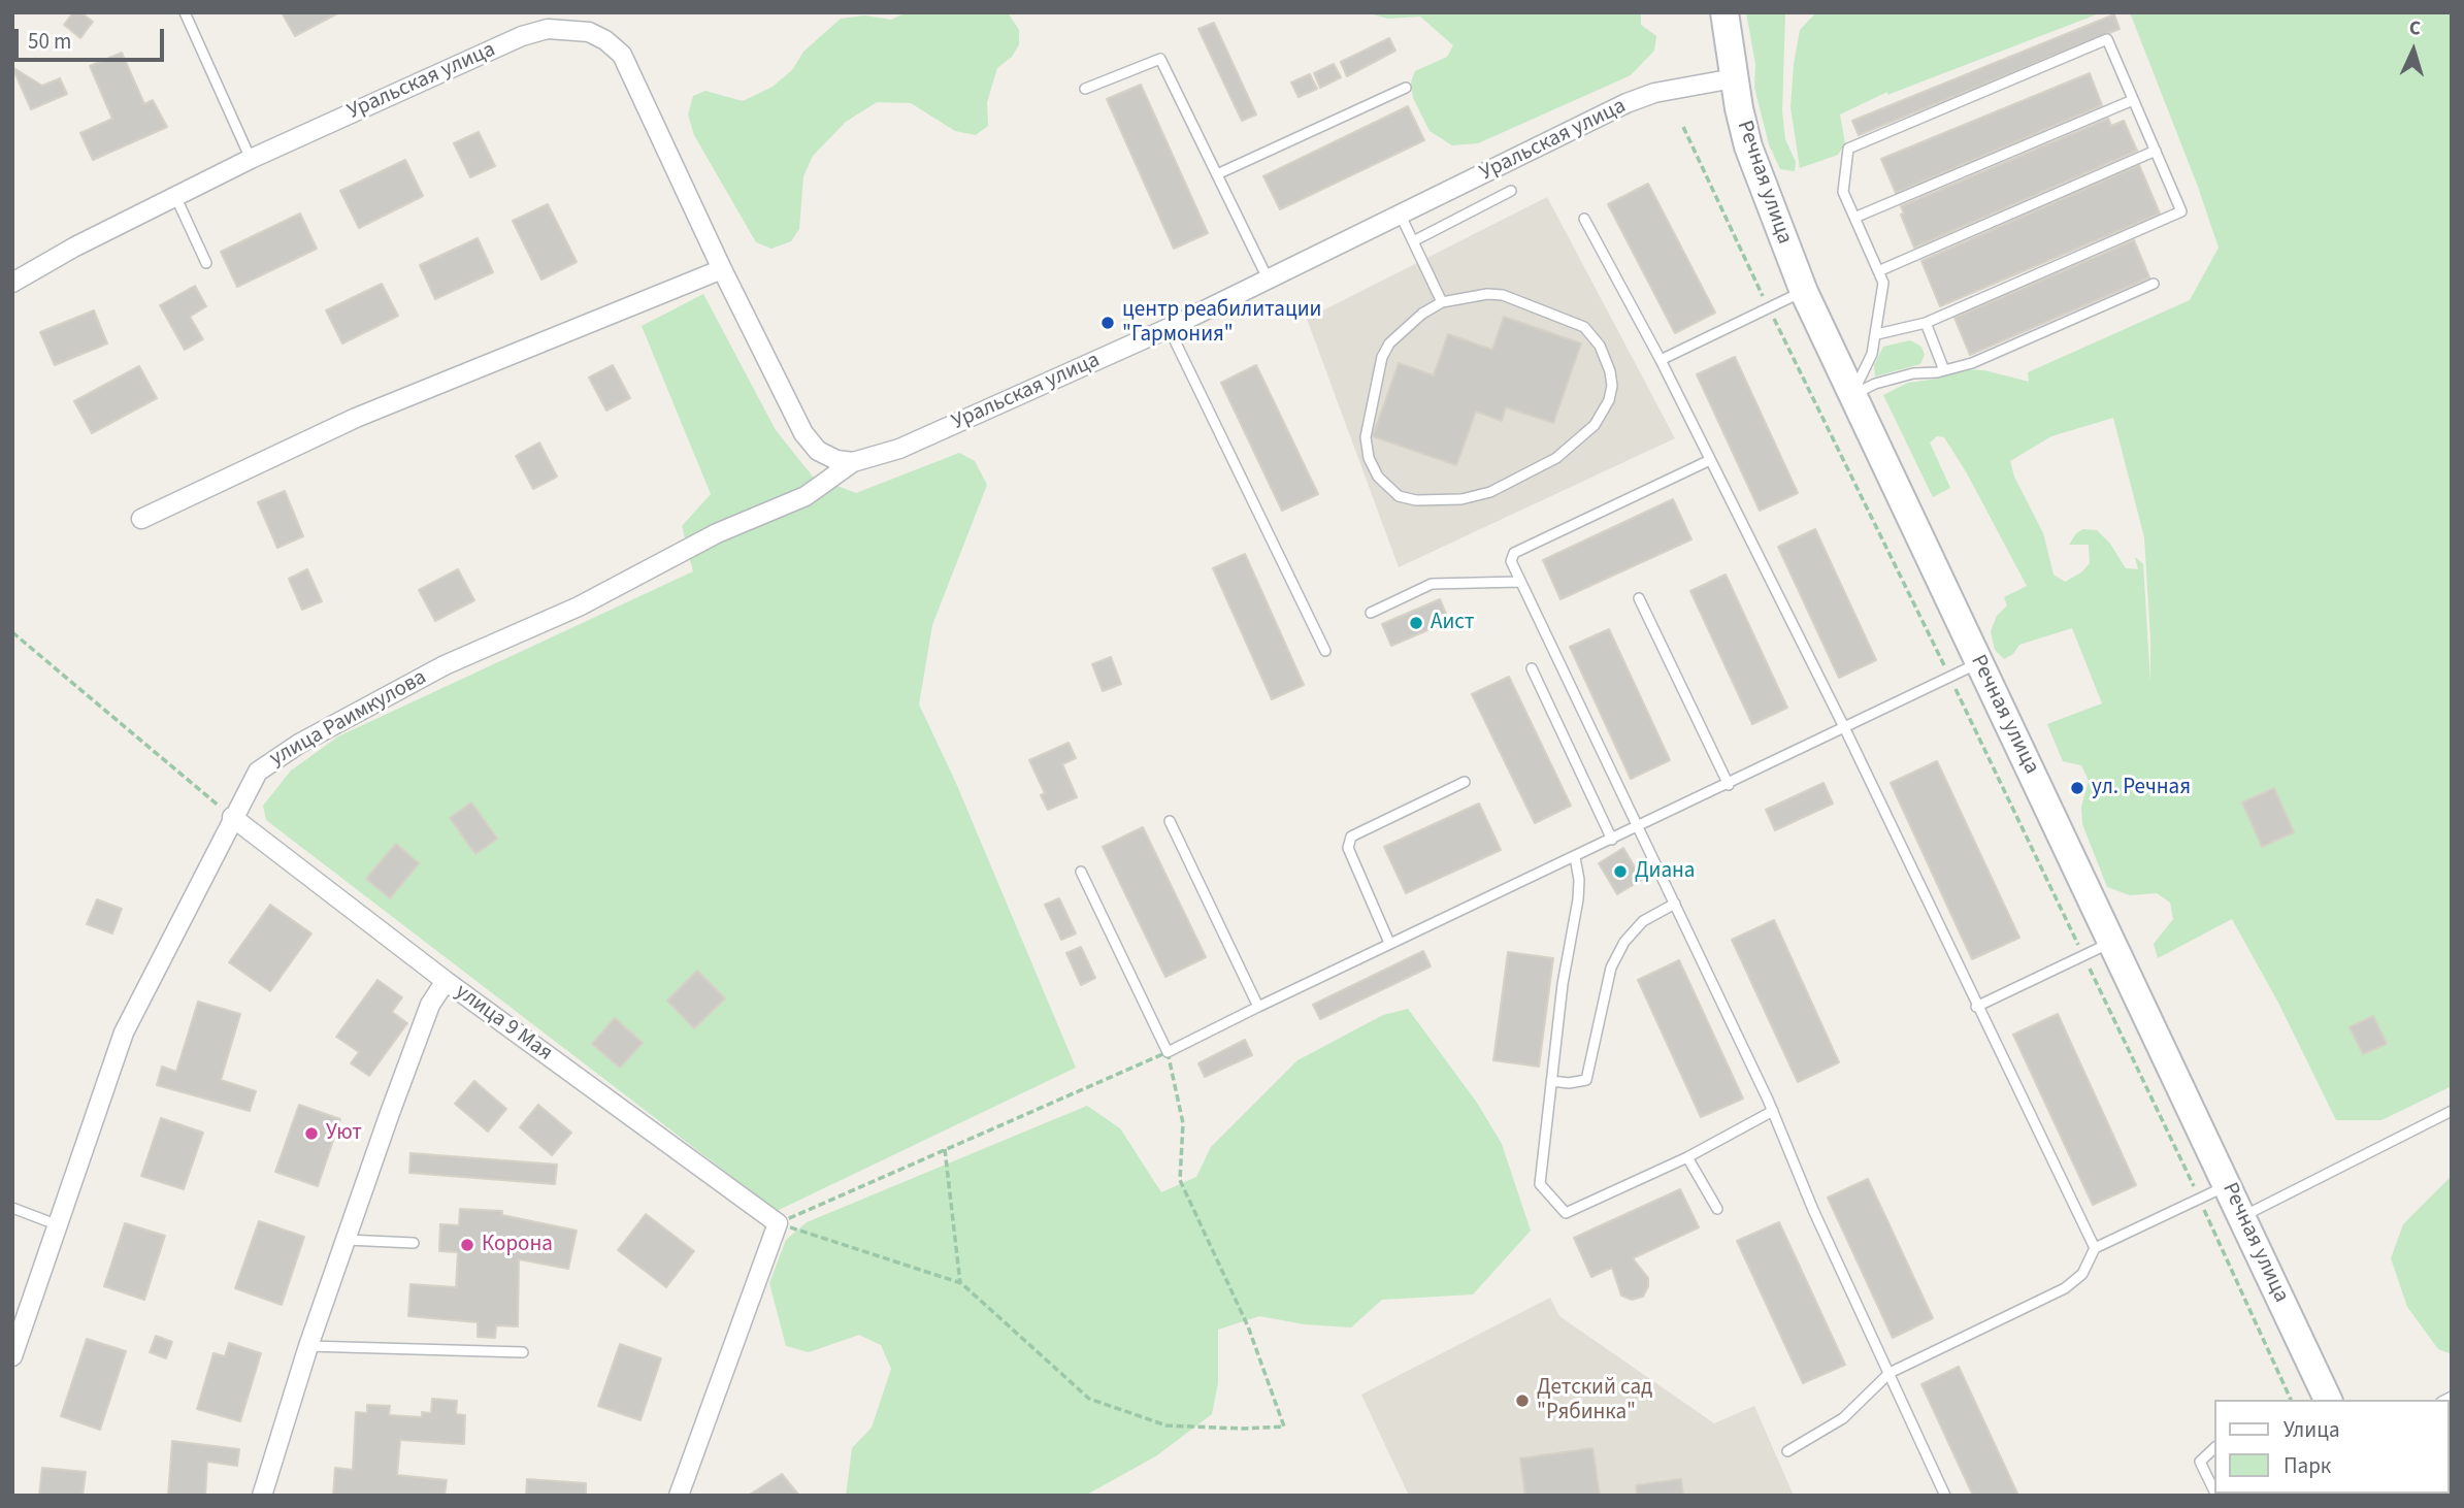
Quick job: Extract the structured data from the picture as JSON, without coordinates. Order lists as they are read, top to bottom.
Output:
{
  "streets": {
    "street": [
      "Уральская улица",
      "Речная улица",
      "улица Раимкулова",
      "улица 9 Мая"
    ]
  },
  "crossings": [
    ["Уральская улица", "Речная улица"],
    ["Уральская улица", "улица Раимкулова"],
    ["улица Раимкулова", "улица 9 Мая"]
  ],
  "places": [
    "центр реабилитации \"Гармония\"",
    "Аист",
    "ул. Речная",
    "Диана",
    "Уют",
    "Корона",
    "Детский сад \"Рябинка\""
  ],
  "legend": ["Улица", "Парк"],
  "scale_bar": "50 m",
  "north": "top"
}
